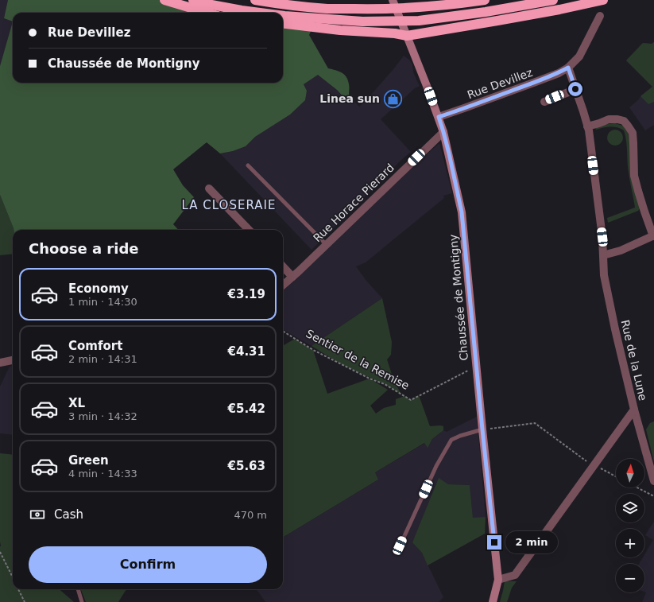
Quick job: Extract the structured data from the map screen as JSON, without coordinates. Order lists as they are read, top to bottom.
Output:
{
  "streets": {
    "main road": ["Chaussée de Montigny"],
    "street": ["Rue Devillez", "Rue Horace Pierard", "Rue de la Lune"],
    "path": ["Sentier de la Remise"]
  },
  "crossings": [
    ["Rue Devillez", "Chaussée de Montigny"],
    ["Rue Horace Pierard", "Chaussée de Montigny"],
    ["Chaussée de Montigny", "Sentier de la Remise"],
    ["Chaussée de Montigny", "Rue de la Lune"]
  ],
  "districts": ["LA CLOSERAIE"],
  "places": {
    "shop": ["Linea sun"]
  },
  "north": "top",
  "page": {
    "banner": ["Rue Devillez", "Chaussée de Montigny"],
    "heading": "Choose a ride",
    "list": [
      {
        "name": "Economy",
        "note": "1 min · 14:30",
        "value": "€3.19"
      },
      {
        "name": "Comfort",
        "note": "2 min · 14:31",
        "value": "€4.31"
      },
      {
        "name": "XL",
        "note": "3 min · 14:32",
        "value": "€5.42"
      },
      {
        "name": "Green",
        "note": "4 min · 14:33",
        "value": "€5.63"
      }
    ],
    "map_buttons": ["+", "−"],
    "pay": ["Cash", "470 m"],
    "bubble": "2 min",
    "buttons": "Confirm"
  }
}
